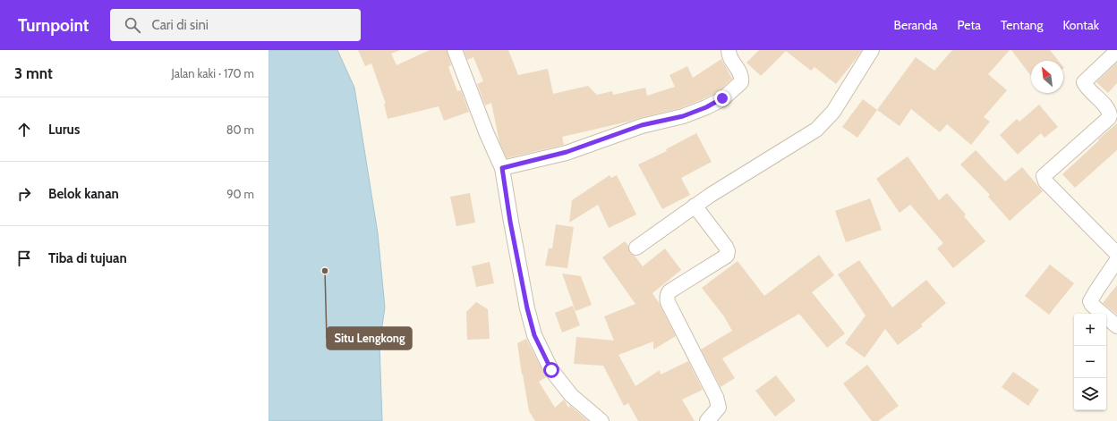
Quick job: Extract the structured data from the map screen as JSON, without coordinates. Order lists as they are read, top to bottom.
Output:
{
  "places": ["Situ Lengkong"],
  "north": "top left",
  "page": {
    "header": "Turnpoint",
    "search": "Cari di sini",
    "nav": [
      "Beranda",
      "Peta",
      "Tentang",
      "Kontak"
    ],
    "heading": ["3 mnt", "Jalan kaki · 170 m"],
    "list": [
      ["Lurus", "80 m"],
      ["Belok kanan", "90 m"],
      "Tiba di tujuan"
    ],
    "map_buttons": ["+", "−"]
  }
}
